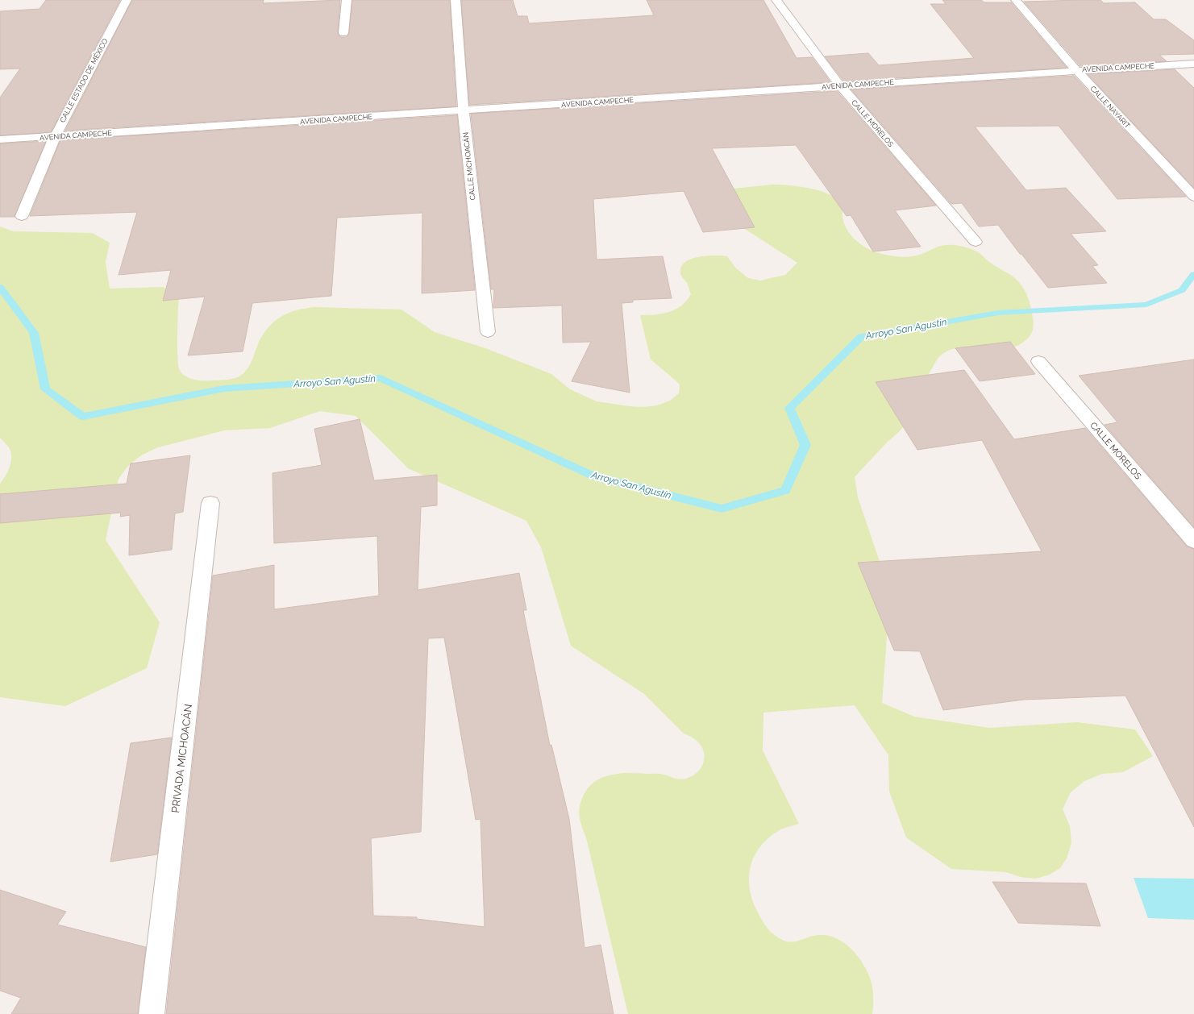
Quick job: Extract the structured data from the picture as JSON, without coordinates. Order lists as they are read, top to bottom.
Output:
{
  "streets": {
    "street": [
      "AVENIDA CAMPECHE",
      "CALLE ESTADO DE MÉXICO",
      "CALLE NAYARIT",
      "CALLE MORELOS",
      "CALLE MICHOACÁN",
      "PRIVADA MICHOACÁN"
    ]
  },
  "crossings": [
    ["AVENIDA CAMPECHE", "CALLE ESTADO DE MÉXICO"],
    ["AVENIDA CAMPECHE", "CALLE NAYARIT"],
    ["AVENIDA CAMPECHE", "CALLE MORELOS"],
    ["AVENIDA CAMPECHE", "CALLE MICHOACÁN"]
  ],
  "water": ["Arroyo San Agustín"]
}
